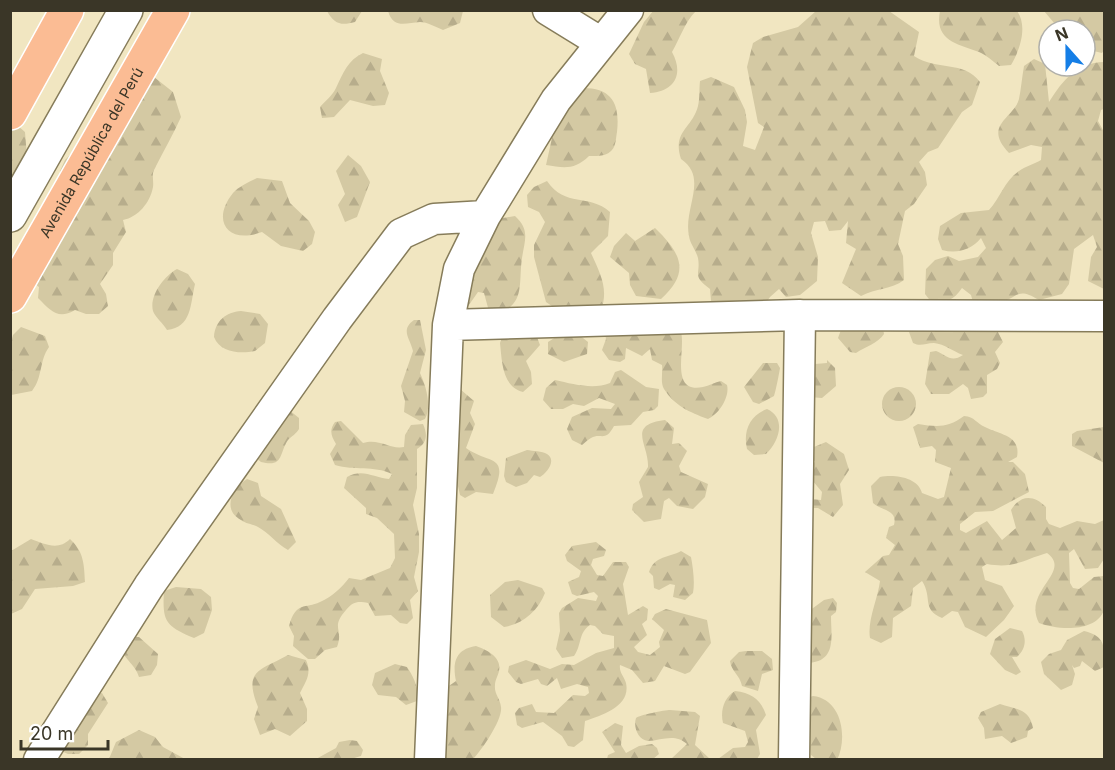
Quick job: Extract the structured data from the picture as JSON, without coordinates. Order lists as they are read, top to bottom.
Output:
{
  "streets": {
    "highway": ["Avenida República del Perú"]
  },
  "scale_bar": "20 m",
  "north": "top"
}
